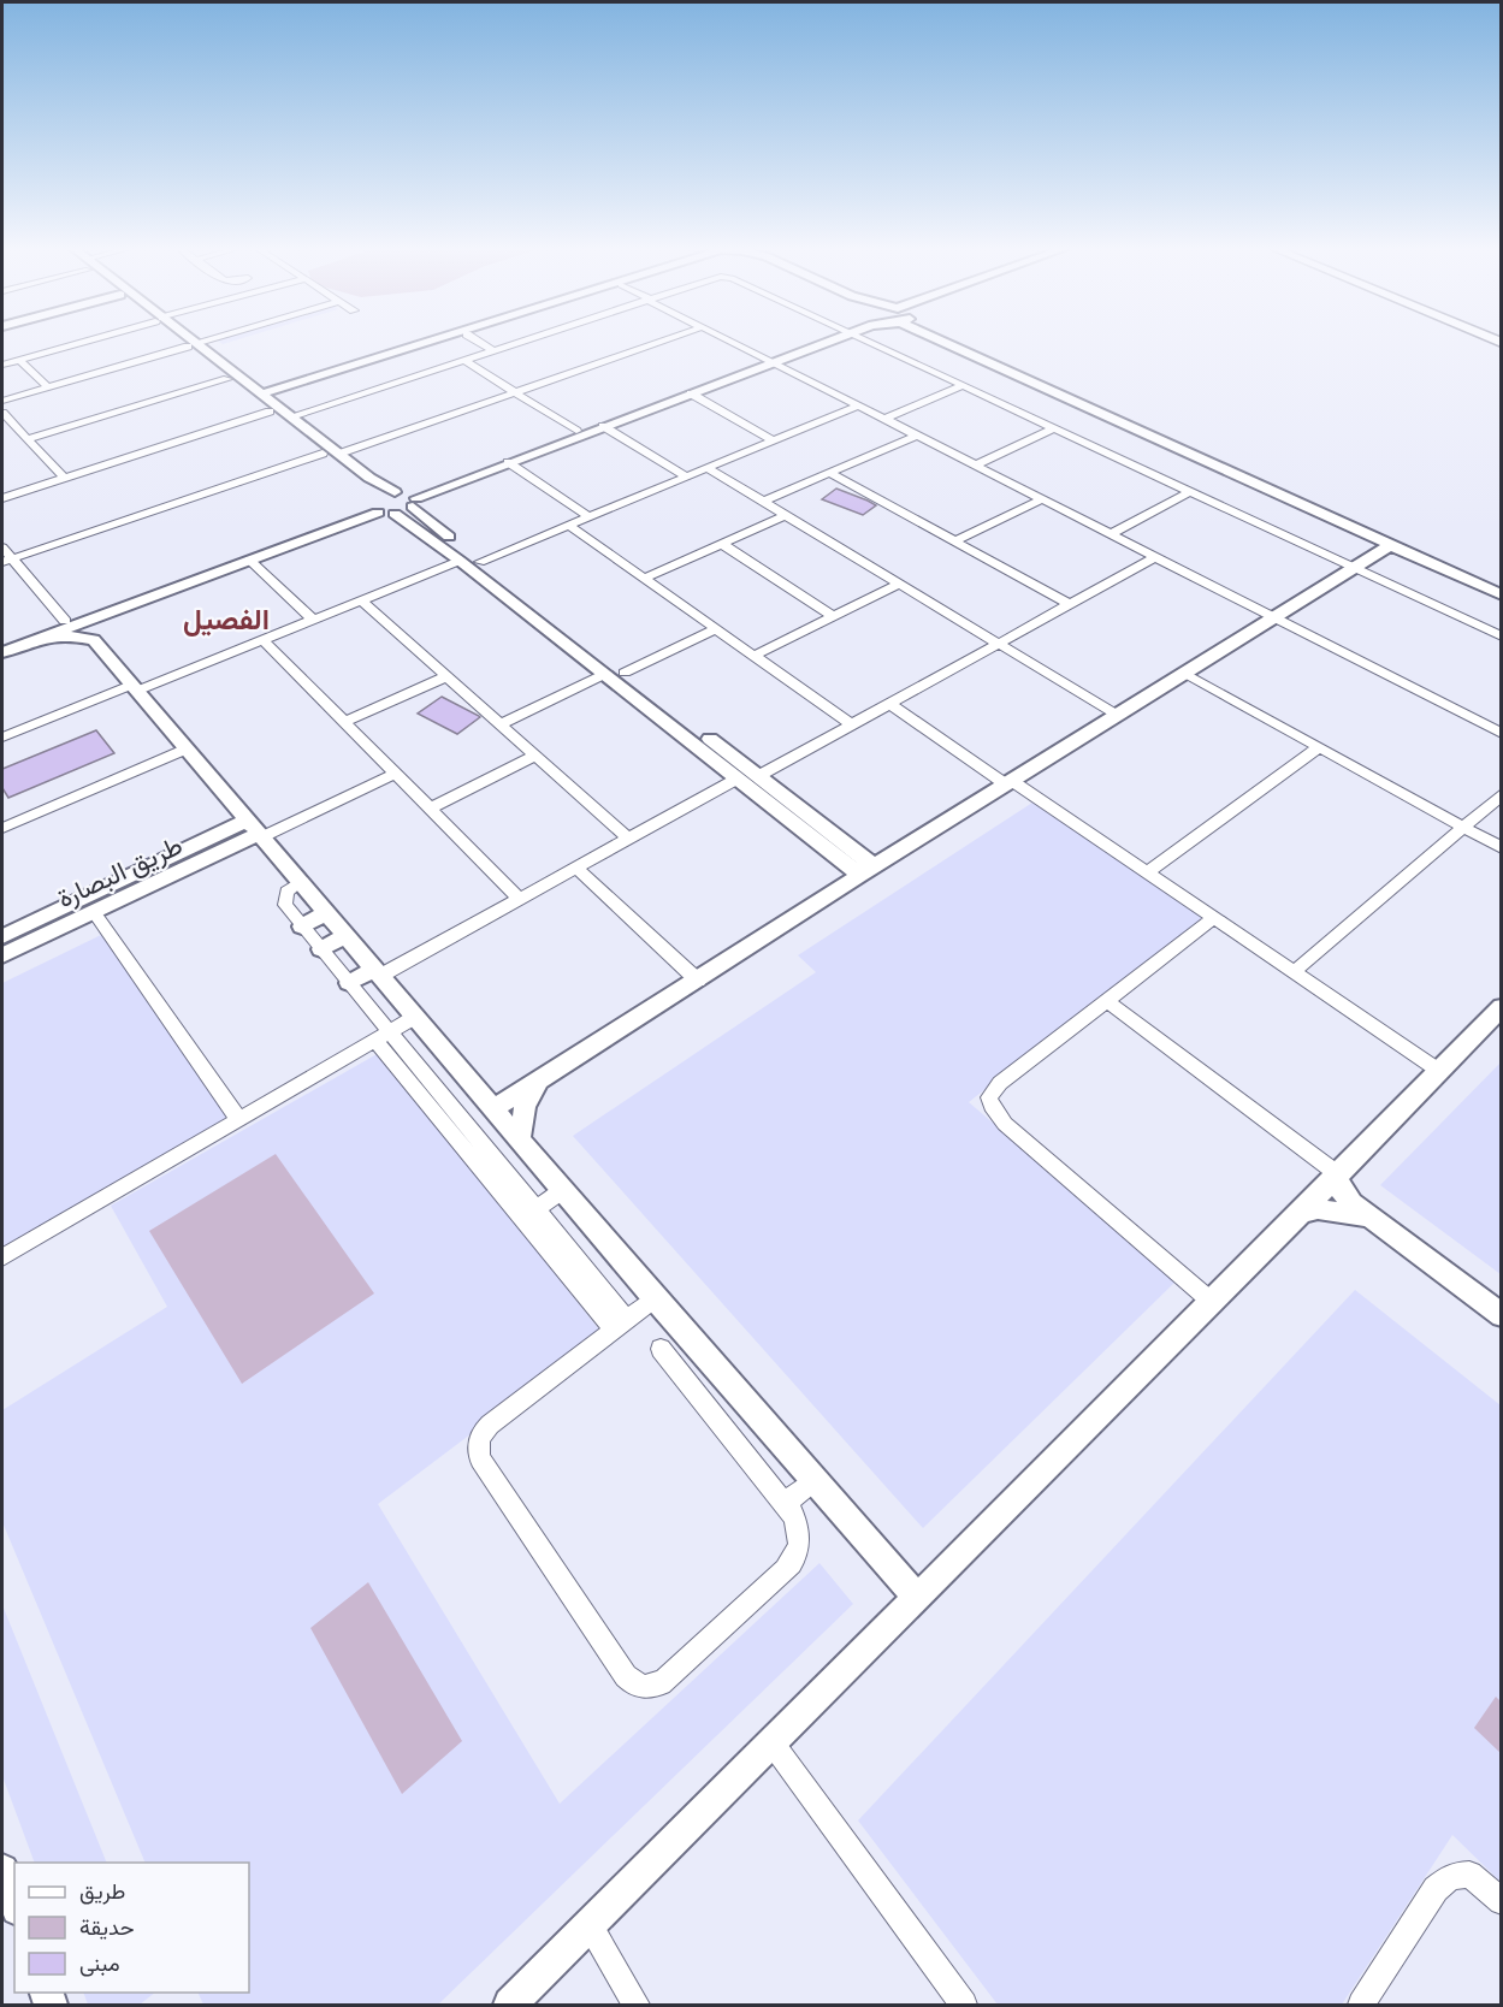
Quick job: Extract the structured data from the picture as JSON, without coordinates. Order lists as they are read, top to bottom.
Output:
{
  "streets": {
    "street": ["طريق البصارة"]
  },
  "districts": ["الفصيل"],
  "legend": ["طريق", "حديقة", "مبنى"]
}
